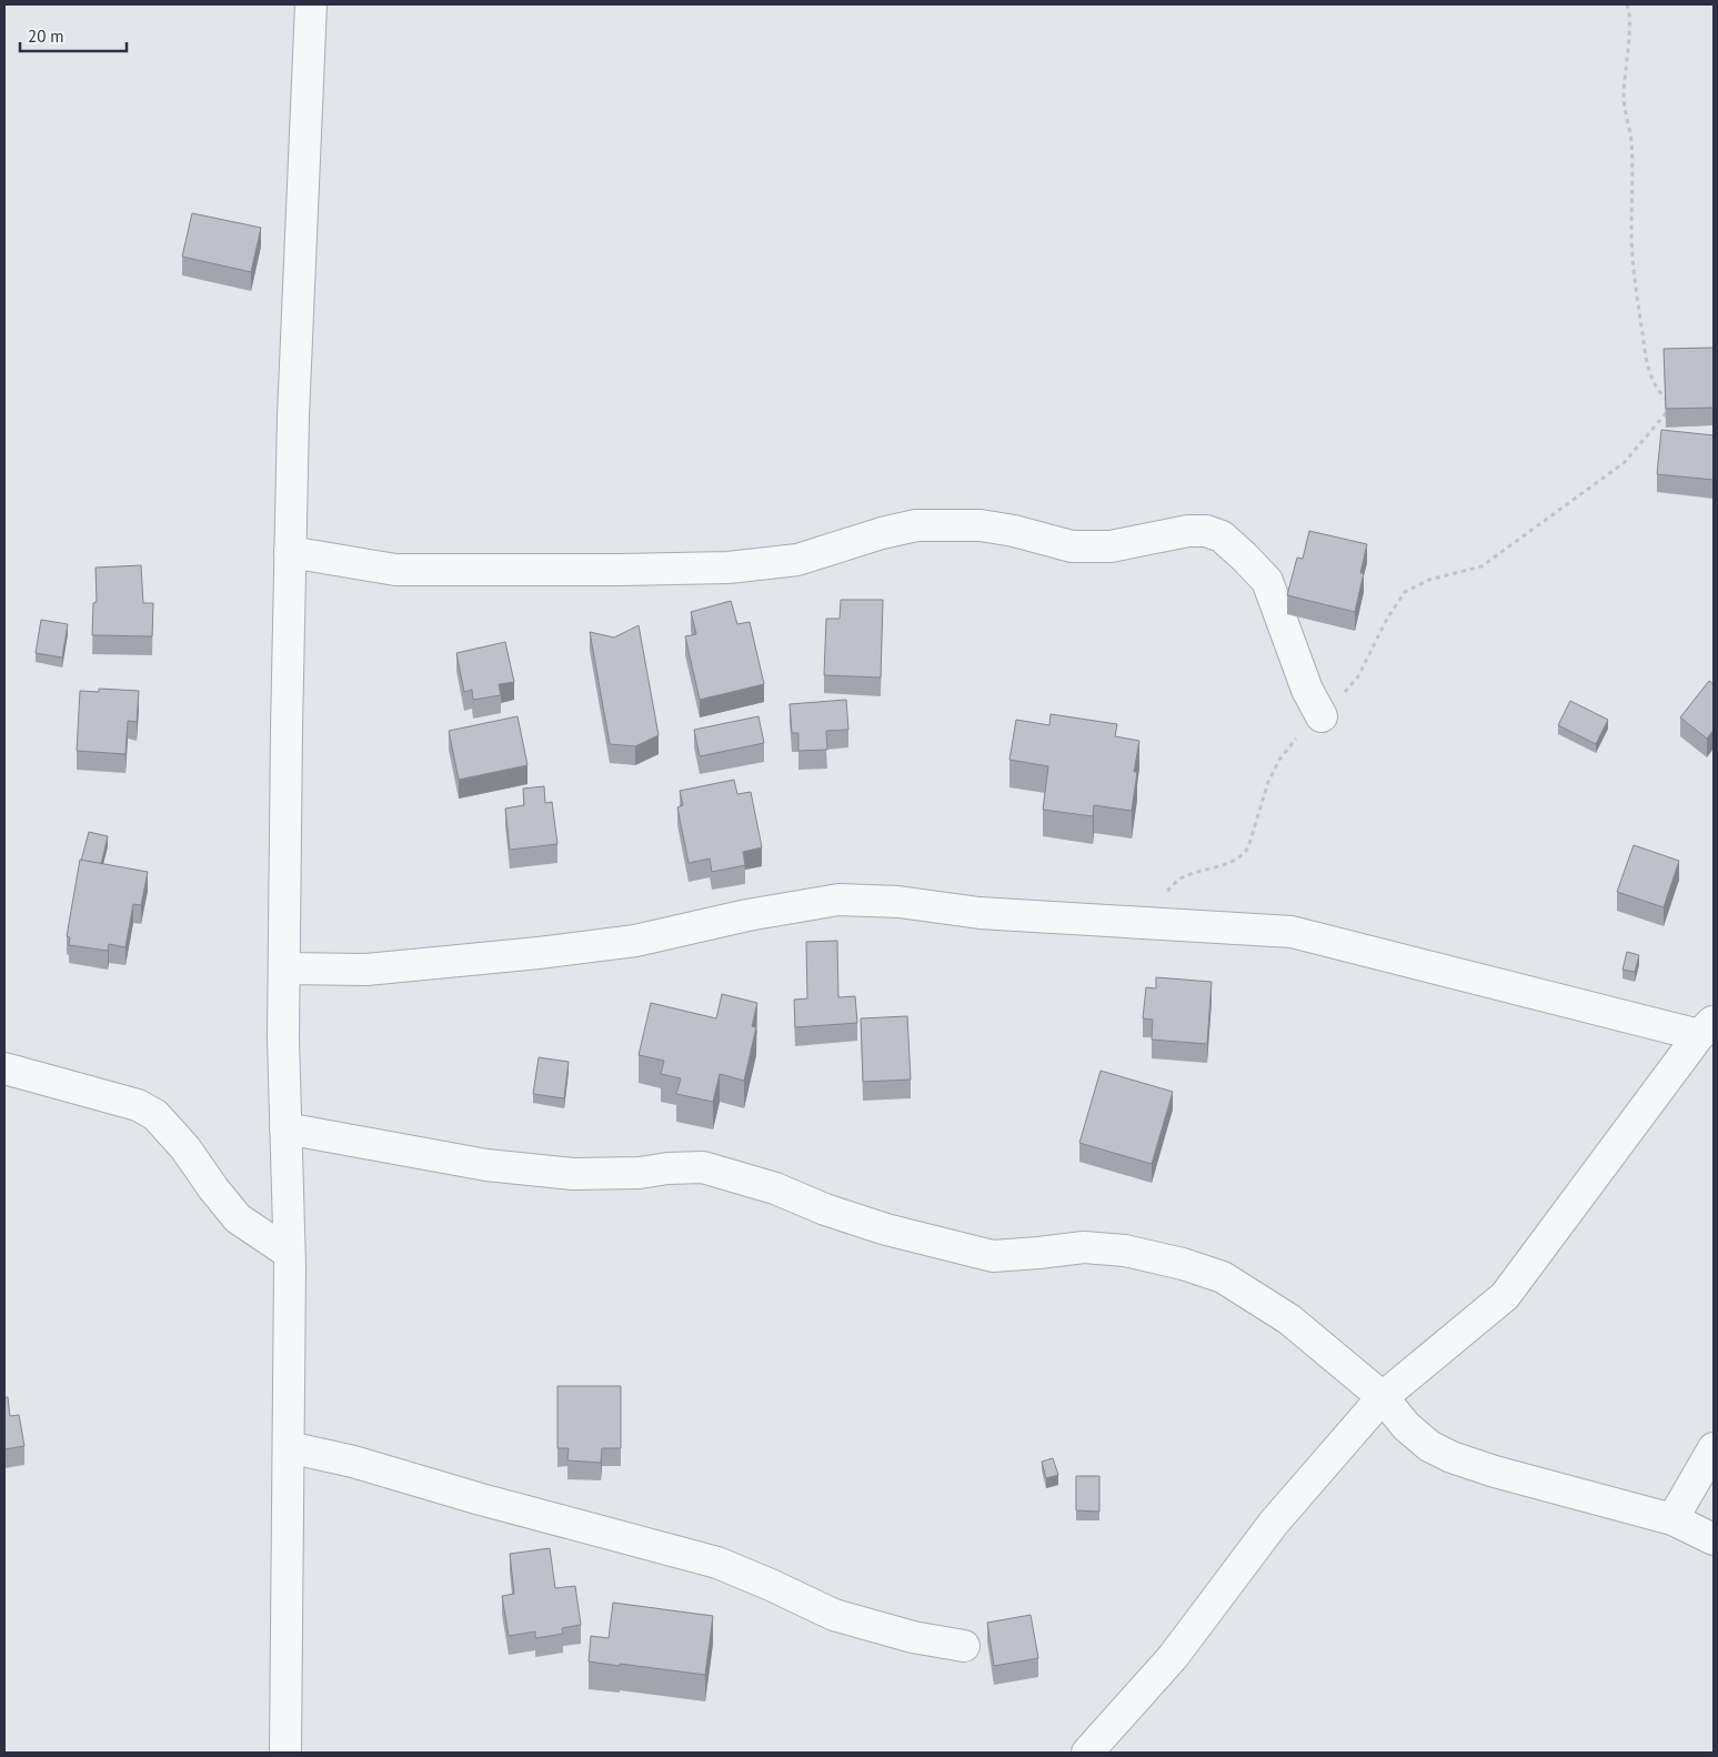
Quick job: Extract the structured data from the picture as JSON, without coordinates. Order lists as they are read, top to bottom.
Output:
{
  "scale_bar": "20 m"
}
